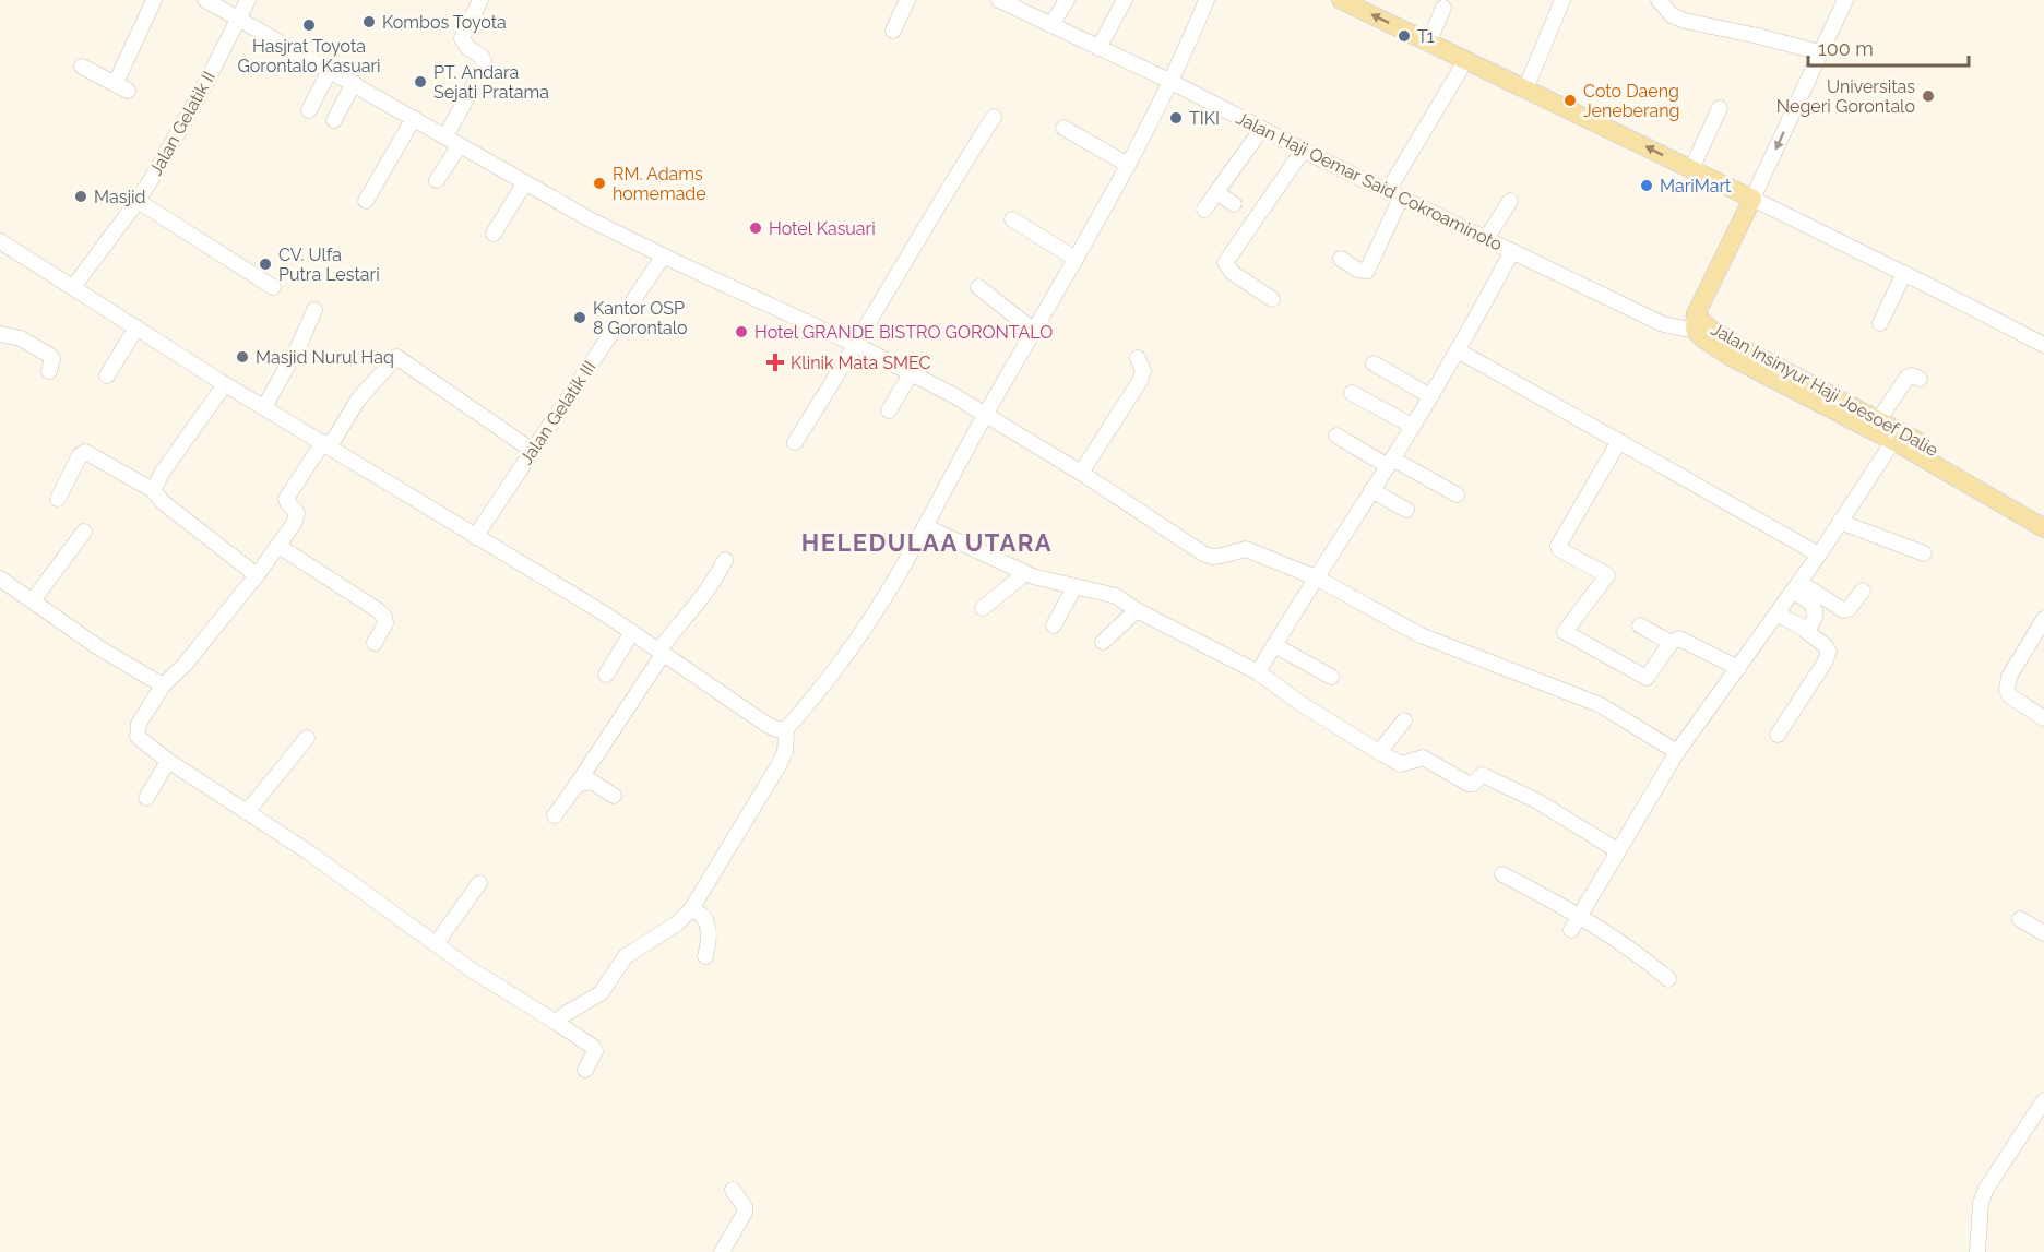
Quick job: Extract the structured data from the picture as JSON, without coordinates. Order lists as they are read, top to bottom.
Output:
{
  "streets": {
    "main road": ["Jalan Insinyur Haji Joesoef Dalie"],
    "street": ["Jalan Gelatik II", "Jalan Haji Oemar Said Cokroaminoto", "Jalan Gelatik III"]
  },
  "crossings": [
    ["Jalan Haji Oemar Said Cokroaminoto", "Jalan Insinyur Haji Joesoef Dalie"]
  ],
  "districts": ["HELEDULAA UTARA"],
  "places": {
    "other": [
      "Kombos Toyota",
      "Hasjrat Toyota Gorontalo Kasuari",
      "T1",
      "PT. Andara Sejati Pratama",
      "Universitas Negeri Gorontalo",
      "Coto Daeng Jeneberang",
      "TIKI",
      "RM. Adams homemade",
      "MariMart",
      "Masjid",
      "Hotel Kasuari",
      "CV. Ulfa Putra Lestari",
      "Kantor OSP 8 Gorontalo",
      "Hotel GRANDE BISTRO GORONTALO",
      "Masjid Nurul Haq"
    ],
    "health": ["Klinik Mata SMEC"]
  },
  "scale_bar": "100 m"
}
